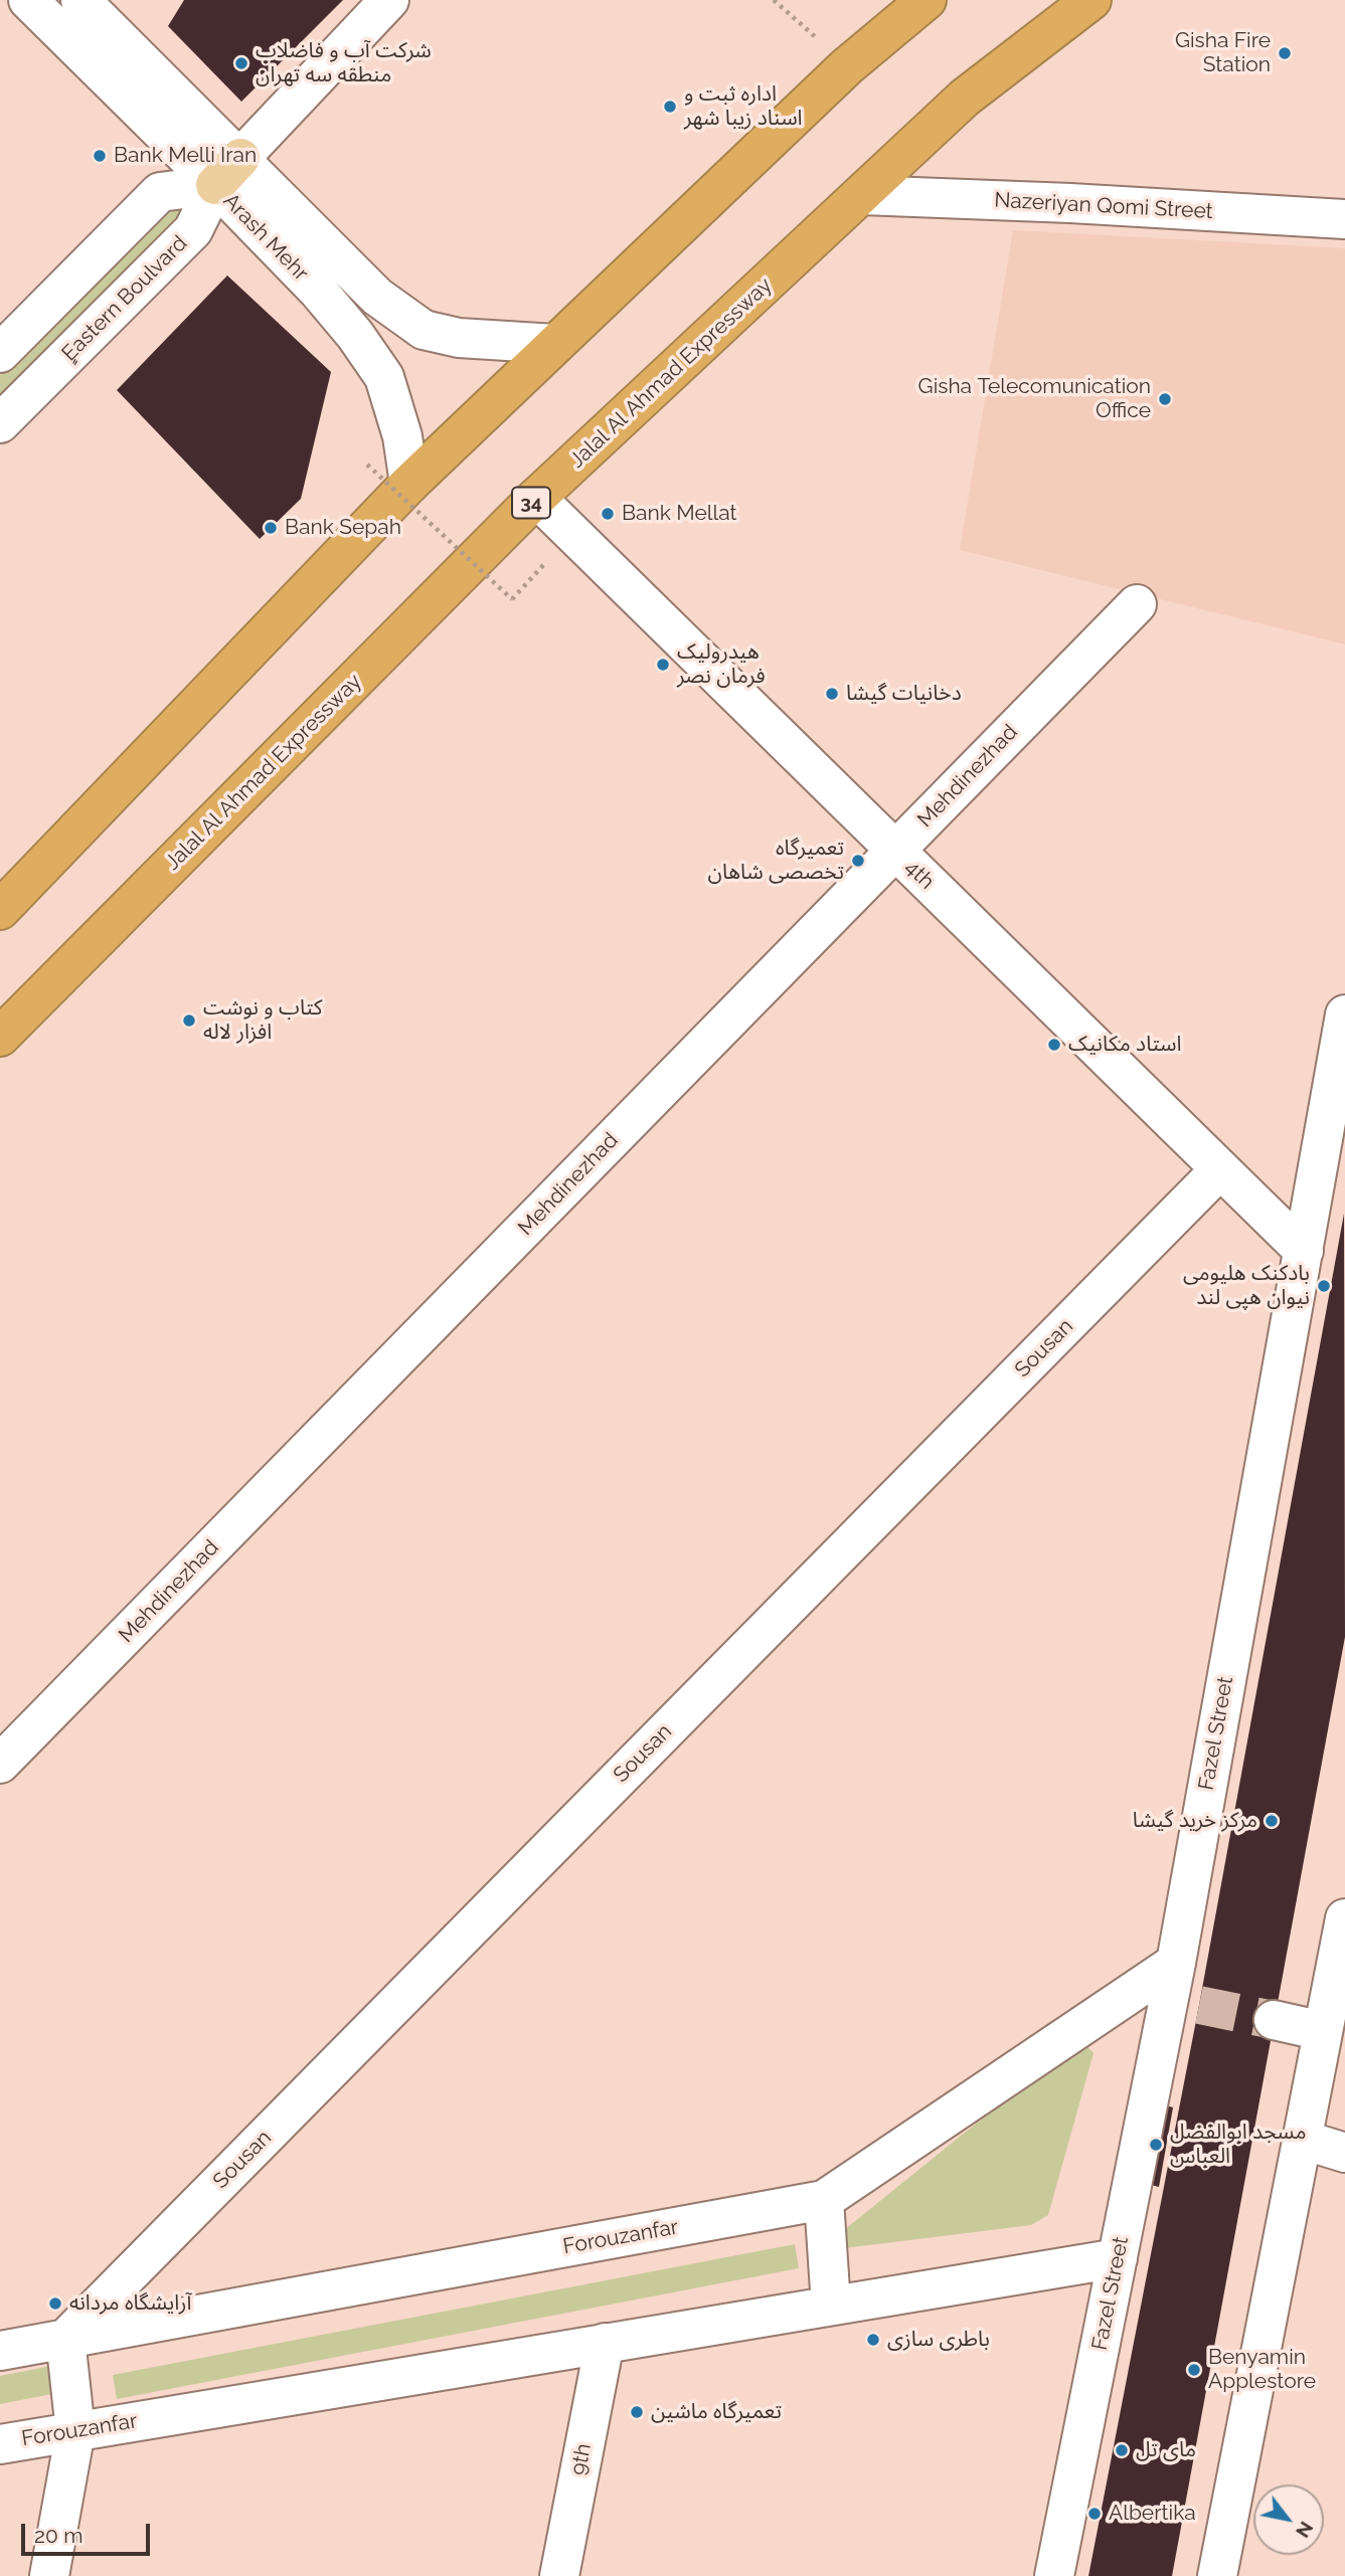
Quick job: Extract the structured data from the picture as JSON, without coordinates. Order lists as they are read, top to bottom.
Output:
{
  "streets": {
    "highway": ["Jalal Al Ahmad Expressway", "34"],
    "street": [
      "Nazeriyan Qomi Street",
      "Arash Mehr",
      "ٍEastern Boulvard",
      "Mehdinezhad",
      "4th",
      "Sousan",
      "Fazel Street",
      "Forouzanfar",
      "9th"
    ]
  },
  "crossings": [
    ["Nazeriyan Qomi Street", "Jalal Al Ahmad Expressway"],
    ["Arash Mehr", "ٍEastern Boulvard"],
    ["Jalal Al Ahmad Expressway", "4th"],
    ["Mehdinezhad", "4th"],
    ["4th", "Sousan"],
    ["4th", "Fazel Street"],
    ["Sousan", "Forouzanfar"],
    ["Fazel Street", "Forouzanfar"],
    ["Forouzanfar", "9th"]
  ],
  "places": [
    "Gisha Fire Station",
    "شرکت آب و فاضلاب منطقه سه تهران",
    "اداره ثبت و اسناد زیبا شهر",
    "Bank Melli Iran",
    "Gisha Telecomunication Office",
    "Bank Mellat",
    "Bank Sepah",
    "هیدرولیک فرمان نصر",
    "دخانیات گیشا",
    "تعمیرگاه تخصصی شاهان",
    "کتاب و نوشت افزار لاله",
    "استاد مکانیک",
    "بادکنک هلیومی نیوان هپی لند",
    "مرکز خرید گیشا",
    "مسجد ابوالفضل العباس",
    "آرایشگاه مردانه",
    "باطری سازی",
    "Benyamin Applestore",
    "تعمیرگاه ماشین",
    "مای تل",
    "Albertika"
  ],
  "scale_bar": "20 m",
  "north": "bottom right"
}
